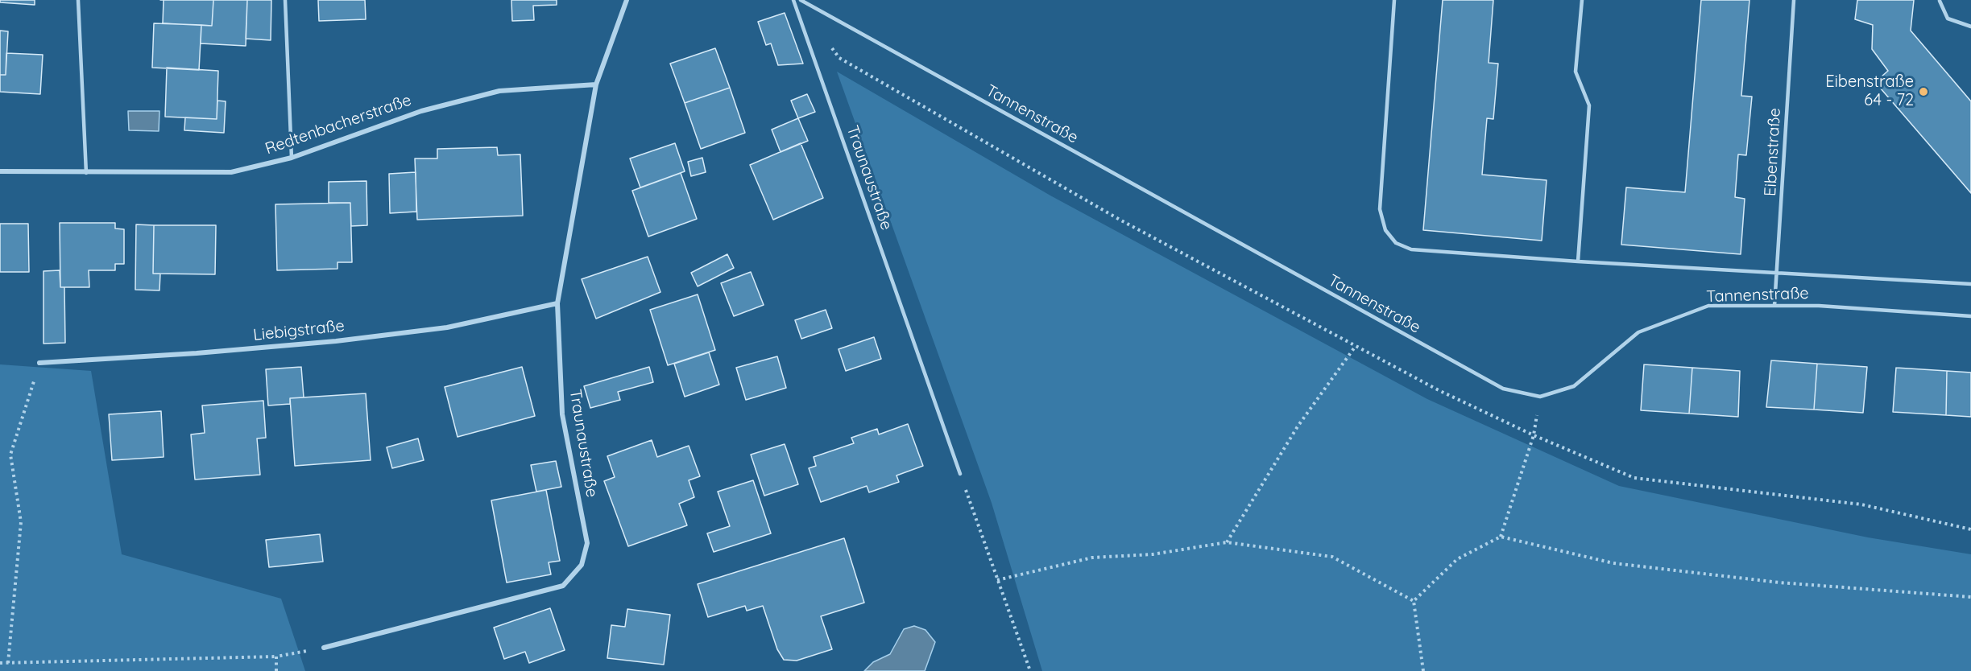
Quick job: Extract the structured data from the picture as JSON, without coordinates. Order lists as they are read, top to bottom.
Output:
{
  "streets": {
    "street": ["Redtenbacherstraße", "Traunaustraße", "Liebigstraße"],
    "lane": ["Tannenstraße", "Eibenstraße"]
  },
  "crossings": [
    ["Tannenstraße", "Eibenstraße"],
    ["Redtenbacherstraße", "Traunaustraße"],
    ["Traunaustraße", "Liebigstraße"]
  ],
  "places": ["Eibenstraße 64 - 72"]
}
